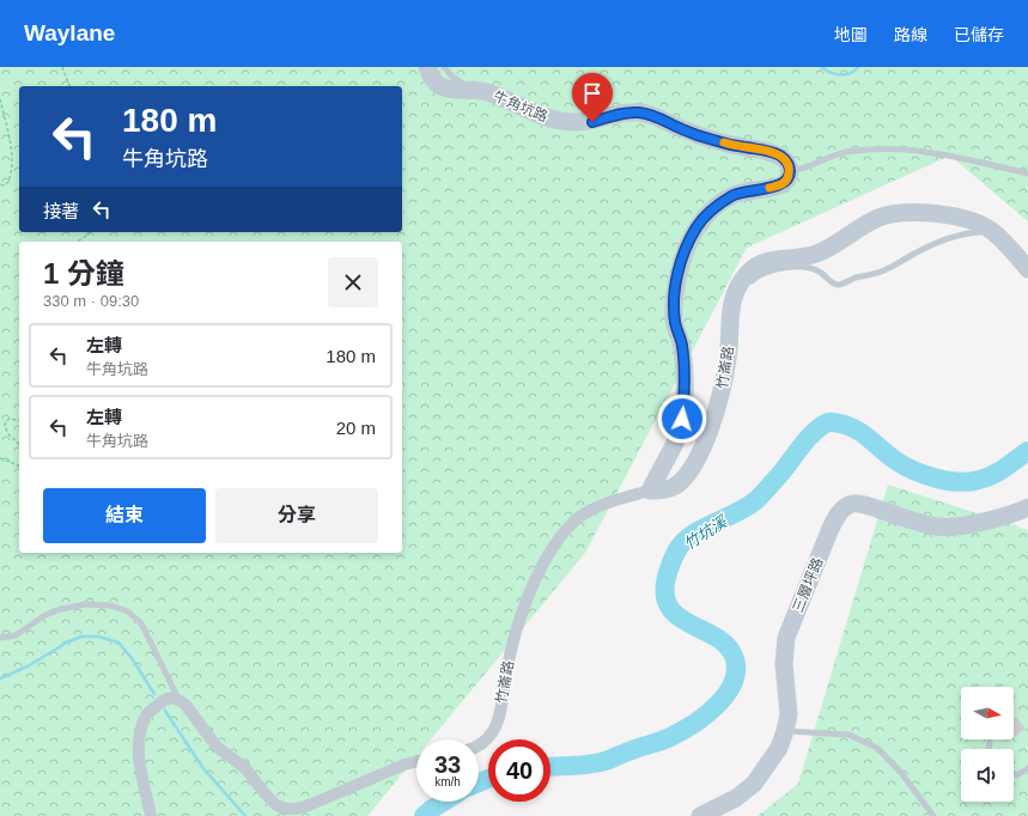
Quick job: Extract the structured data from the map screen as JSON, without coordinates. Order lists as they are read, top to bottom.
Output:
{
  "streets": {
    "street": ["牛角坑路", "竹崙路", "三層坪路"]
  },
  "water": ["竹坑溪"],
  "north": "right",
  "page": {
    "header": "Waylane",
    "nav": ["地圖", "路線", "已儲存"],
    "turn": ["180 m", "牛角坑路"],
    "then": "接著",
    "heading": ["1 分鐘", "330 m · 09:30"],
    "list": [
      {
        "name": "左轉",
        "note": "牛角坑路",
        "value": "180 m"
      },
      {
        "name": "左轉",
        "note": "牛角坑路",
        "value": "20 m"
      }
    ],
    "buttons": ["結束", "分享"],
    "speed": "33 km/h",
    "limit": "40"
  }
}
